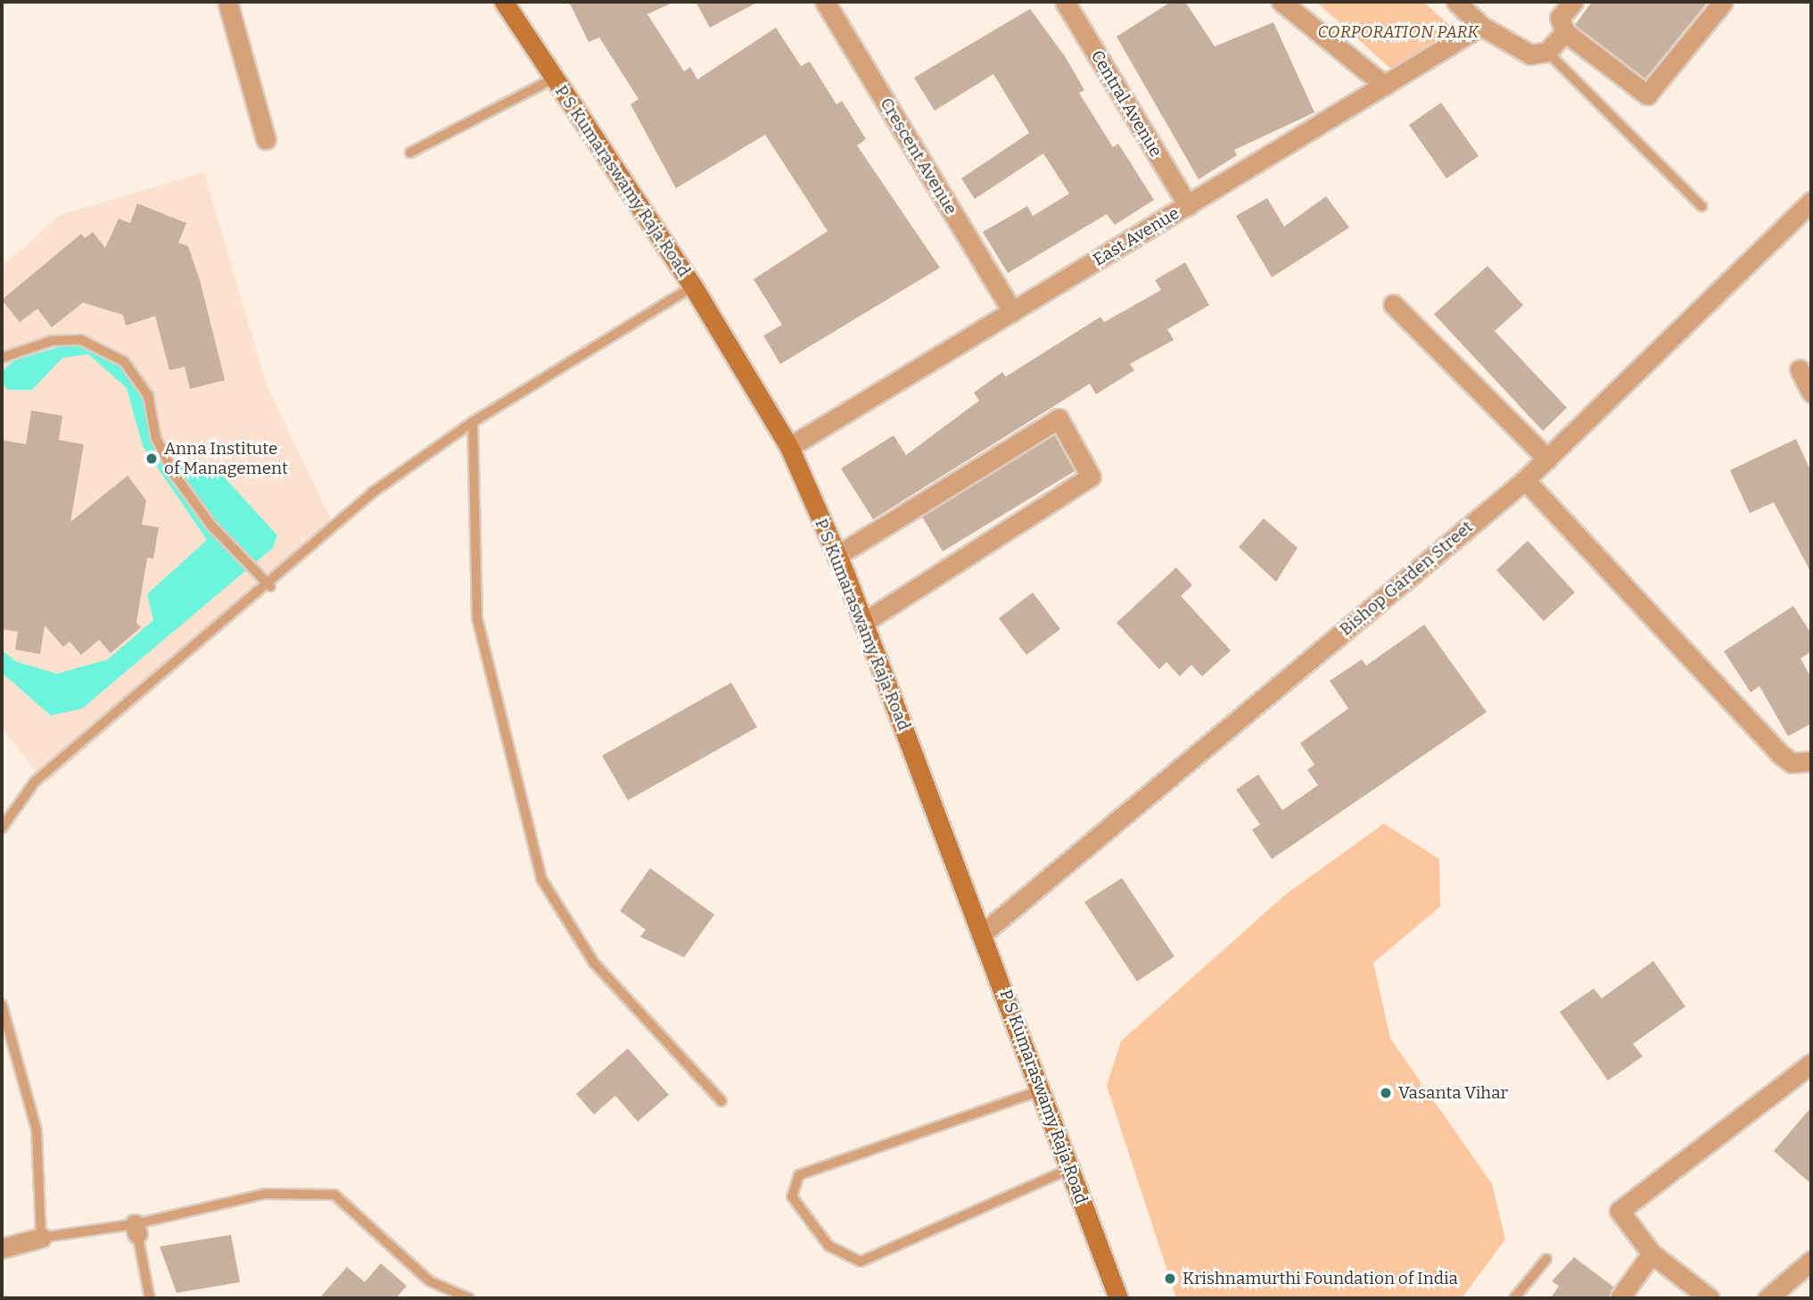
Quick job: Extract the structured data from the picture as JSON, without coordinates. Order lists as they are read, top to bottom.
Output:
{
  "streets": {
    "street": [
      "Central Avenue",
      "Crescent Avenue",
      "P S Kumaraswamy Raja Road",
      "East Avenue",
      "Bishop Garden Street"
    ]
  },
  "crossings": [
    ["Central Avenue", "East Avenue"],
    ["Crescent Avenue", "East Avenue"],
    ["P S Kumaraswamy Raja Road", "East Avenue"],
    ["P S Kumaraswamy Raja Road", "Bishop Garden Street"]
  ],
  "parks": ["CORPORATION PARK"],
  "places": ["Anna Institute of Management", "Vasanta Vihar", "Krishnamurthi Foundation of India"]
}
